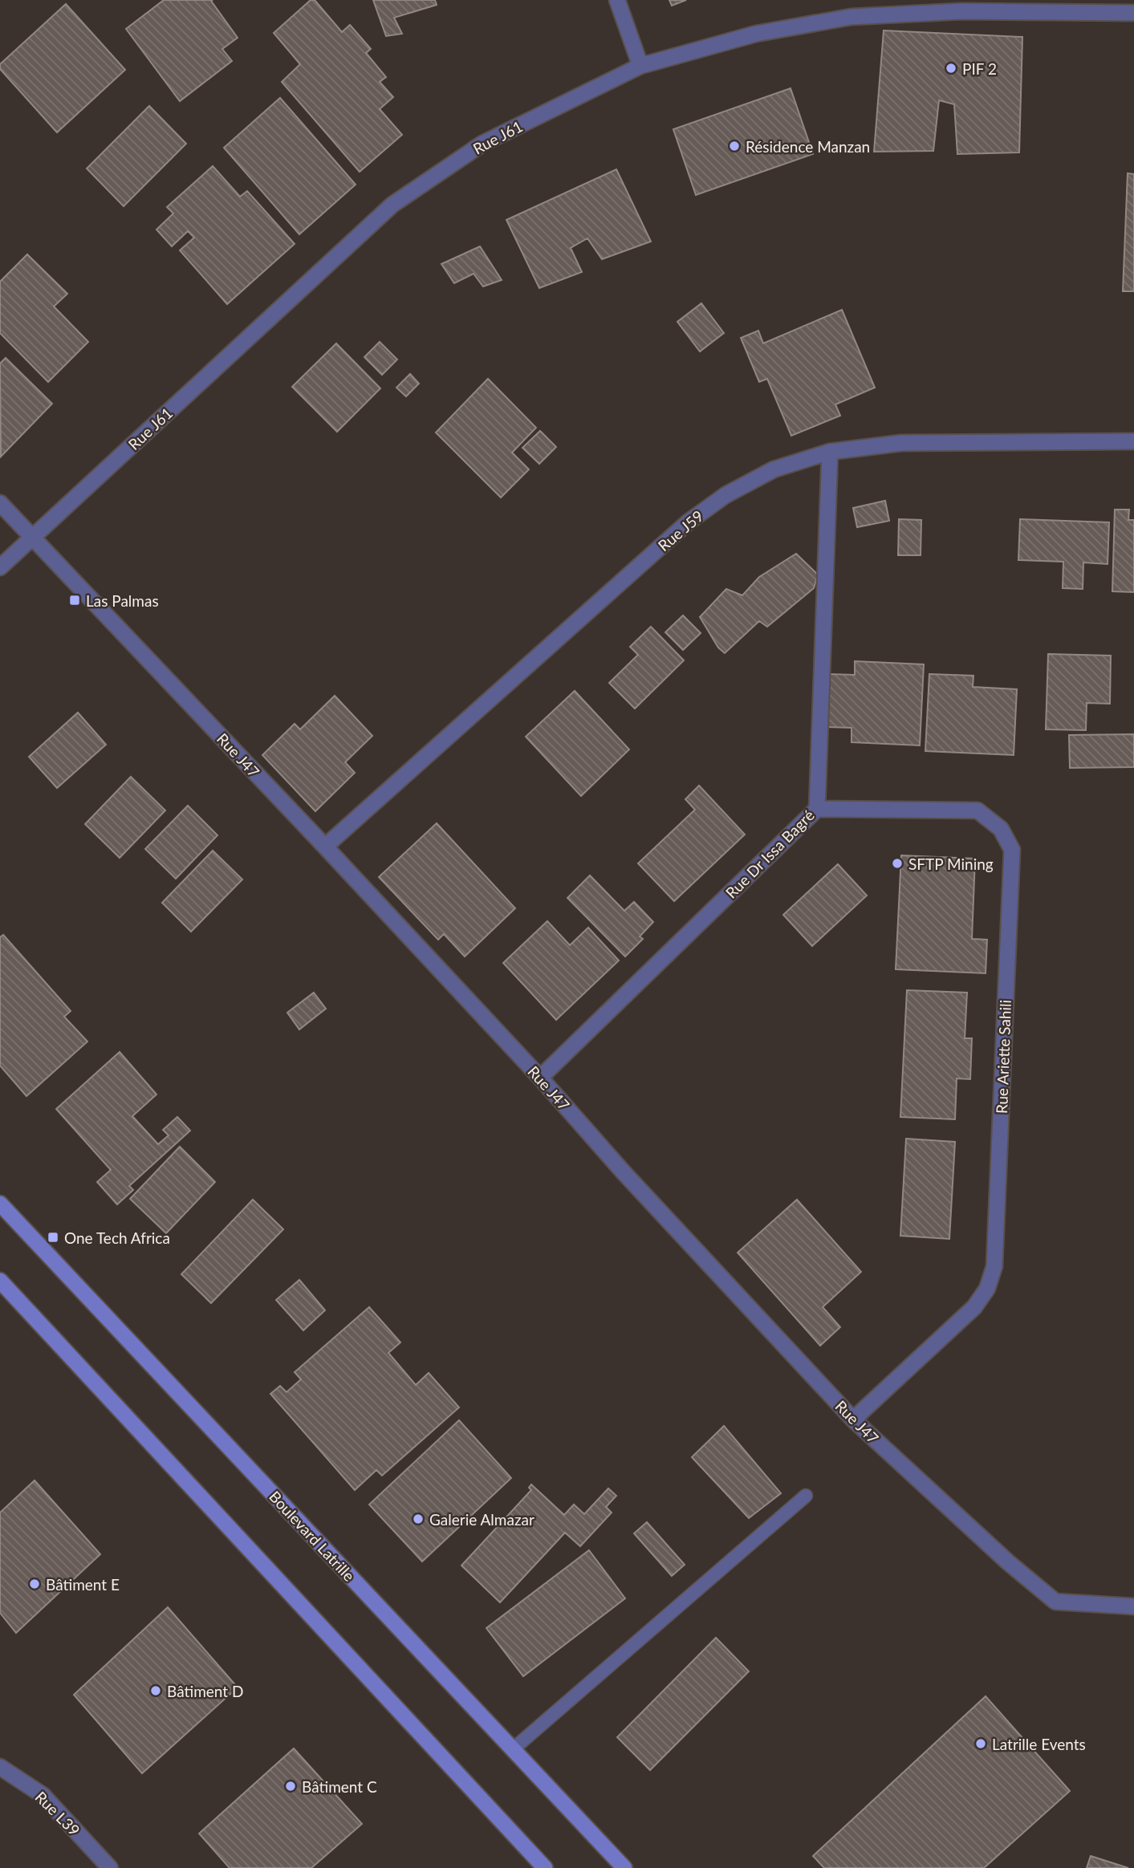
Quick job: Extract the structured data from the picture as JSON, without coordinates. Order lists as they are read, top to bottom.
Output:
{
  "streets": {
    "main road": ["Boulevard Latrille"],
    "street": [
      "Rue J61",
      "Rue J59",
      "Rue J47",
      "Rue Dr Issa Bagré",
      "Rue Ariette Sahili",
      "Rue L39"
    ]
  },
  "crossings": [
    ["Rue J61", "Rue J47"],
    ["Rue J59", "Rue J47"],
    ["Rue J59", "Rue Dr Issa Bagré"],
    ["Rue J47", "Rue Dr Issa Bagré"],
    ["Rue J47", "Rue Ariette Sahili"],
    ["Rue Dr Issa Bagré", "Rue Ariette Sahili"]
  ],
  "places": {
    "other": [
      "PIF 2",
      "Résidence Manzan",
      "SFTP Mining",
      "Galerie Almazar",
      "Bâtiment E",
      "Bâtiment D",
      "Latrille Events",
      "Bâtiment C"
    ],
    "transit": ["Las Palmas", "One Tech Africa"]
  }
}
